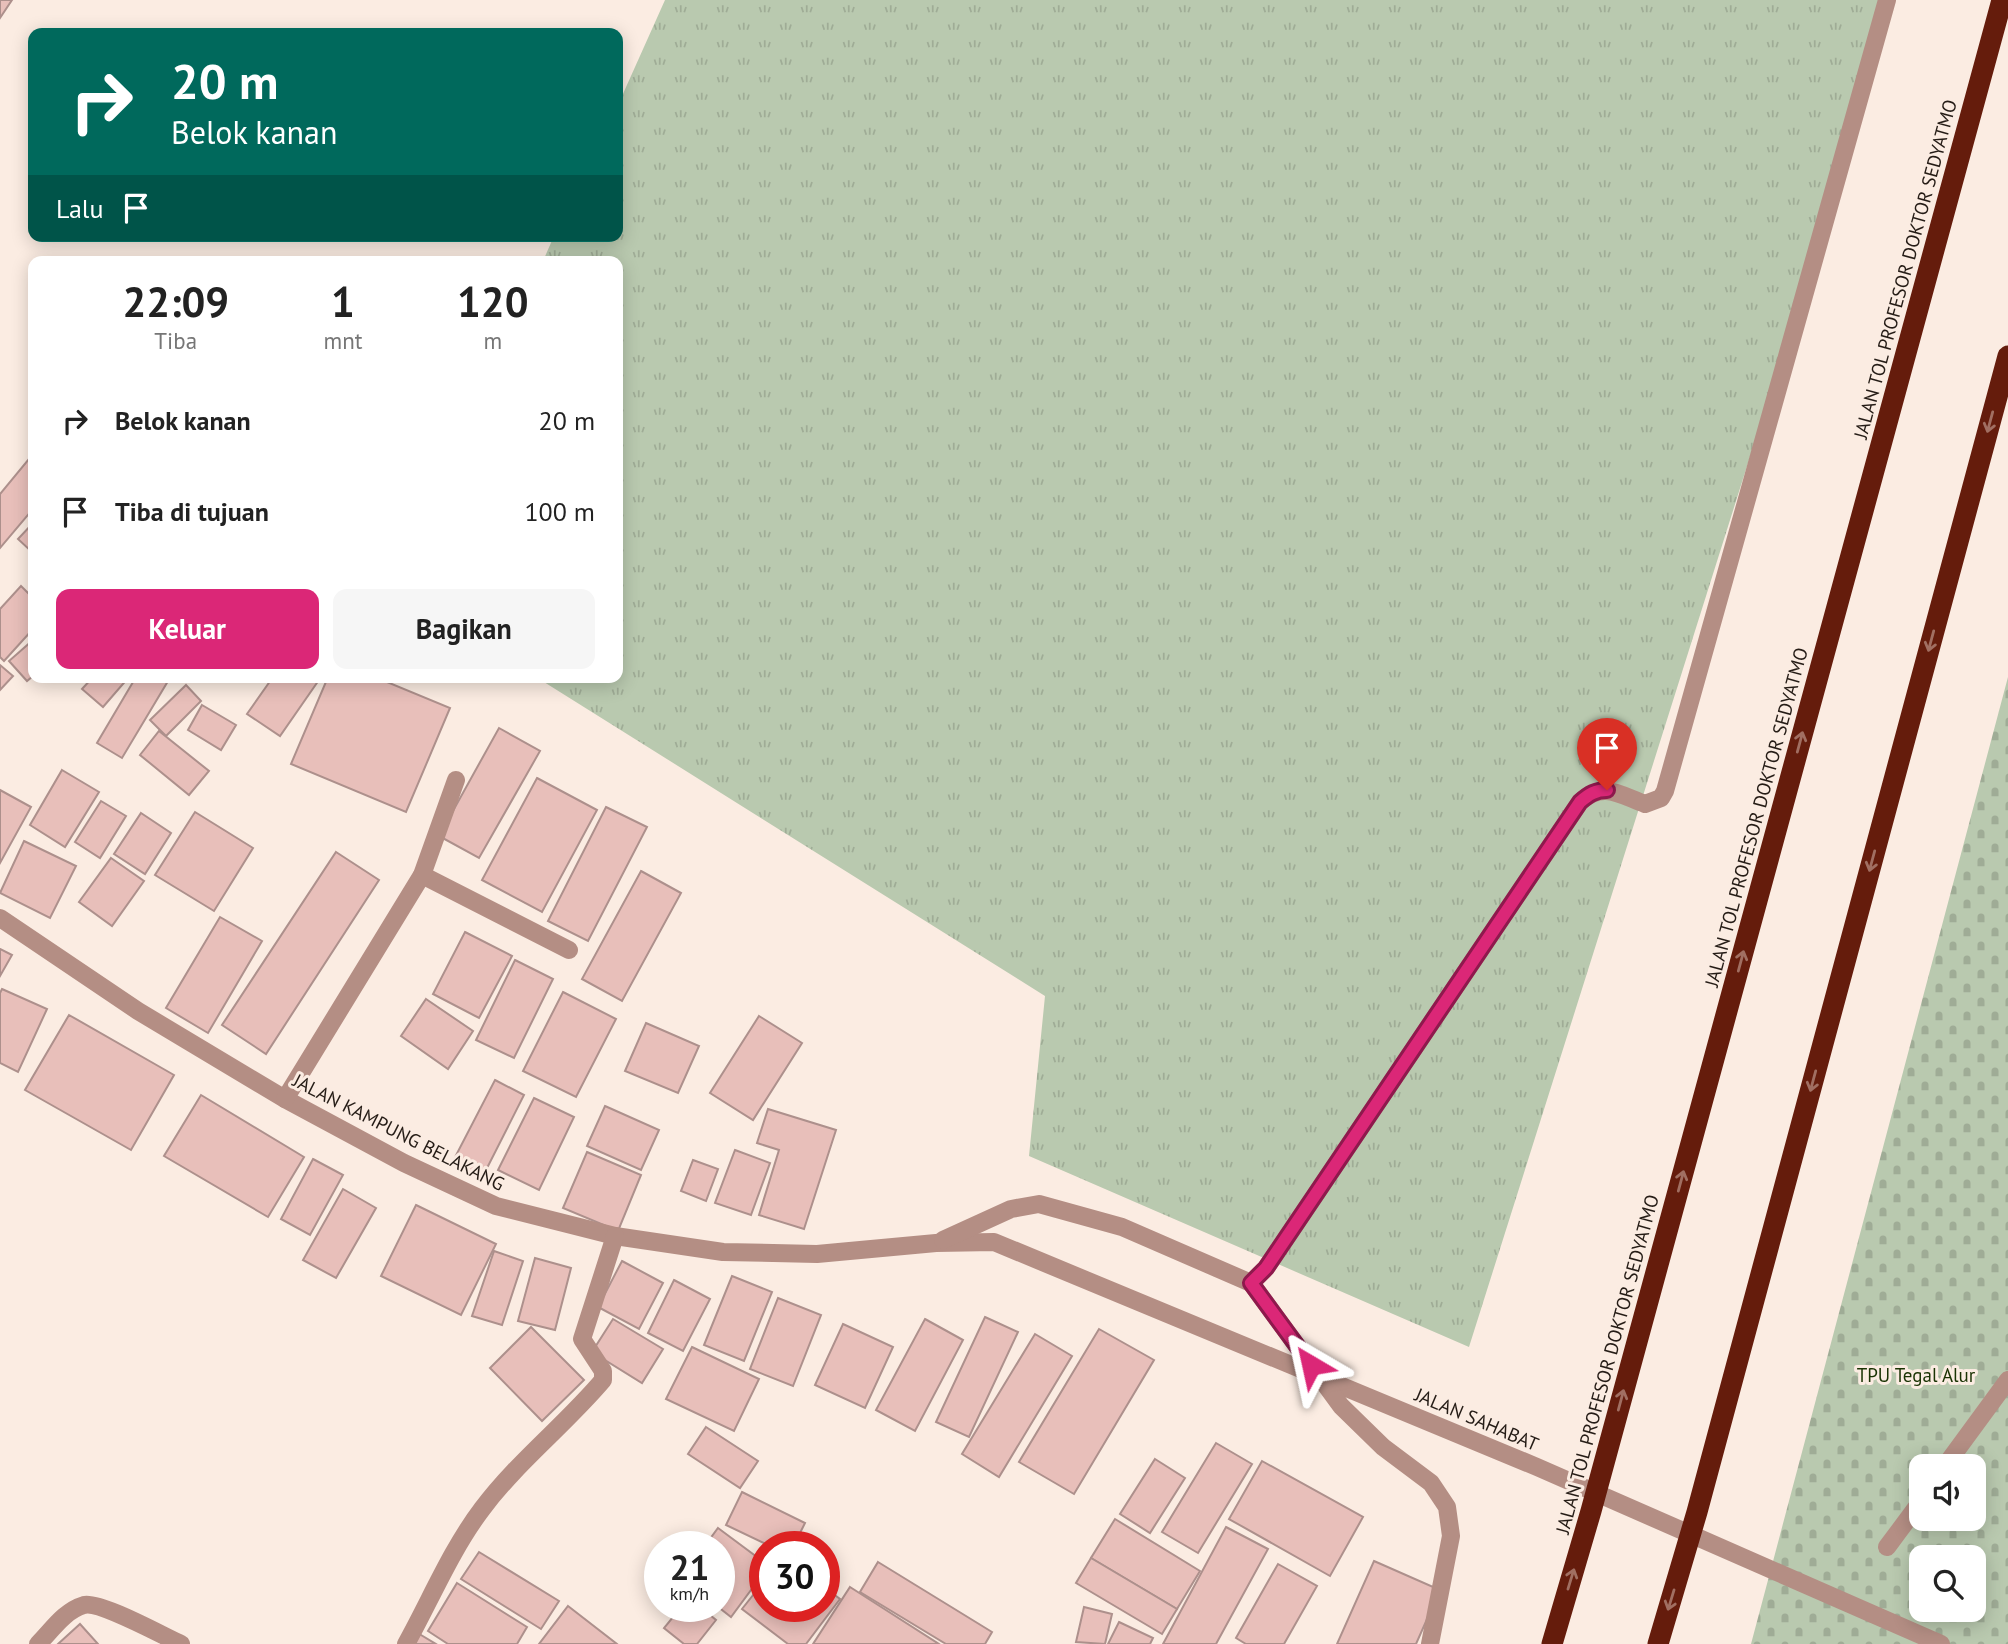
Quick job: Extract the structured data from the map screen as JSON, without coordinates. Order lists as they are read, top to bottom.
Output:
{
  "streets": {
    "highway": ["JALAN TOL PROFESOR DOKTOR SEDYATMO"],
    "street": ["JALAN KAMPUNG BELAKANG", "JALAN SAHABAT"]
  },
  "crossings": [
    ["JALAN KAMPUNG BELAKANG", "JALAN SAHABAT"]
  ],
  "parks": ["TPU Tegal Alur"],
  "page": {
    "turn": ["20 m", "Belok kanan"],
    "then": "Lalu",
    "eta": [
      "22:09",
      "Tiba",
      "1",
      "mnt",
      "120",
      "m"
    ],
    "list": [
      {
        "name": "Belok kanan",
        "value": "20 m"
      },
      {
        "name": "Tiba di tujuan",
        "value": "100 m"
      }
    ],
    "buttons": ["Keluar", "Bagikan"],
    "speed": "21 km/h",
    "limit": "30"
  }
}
